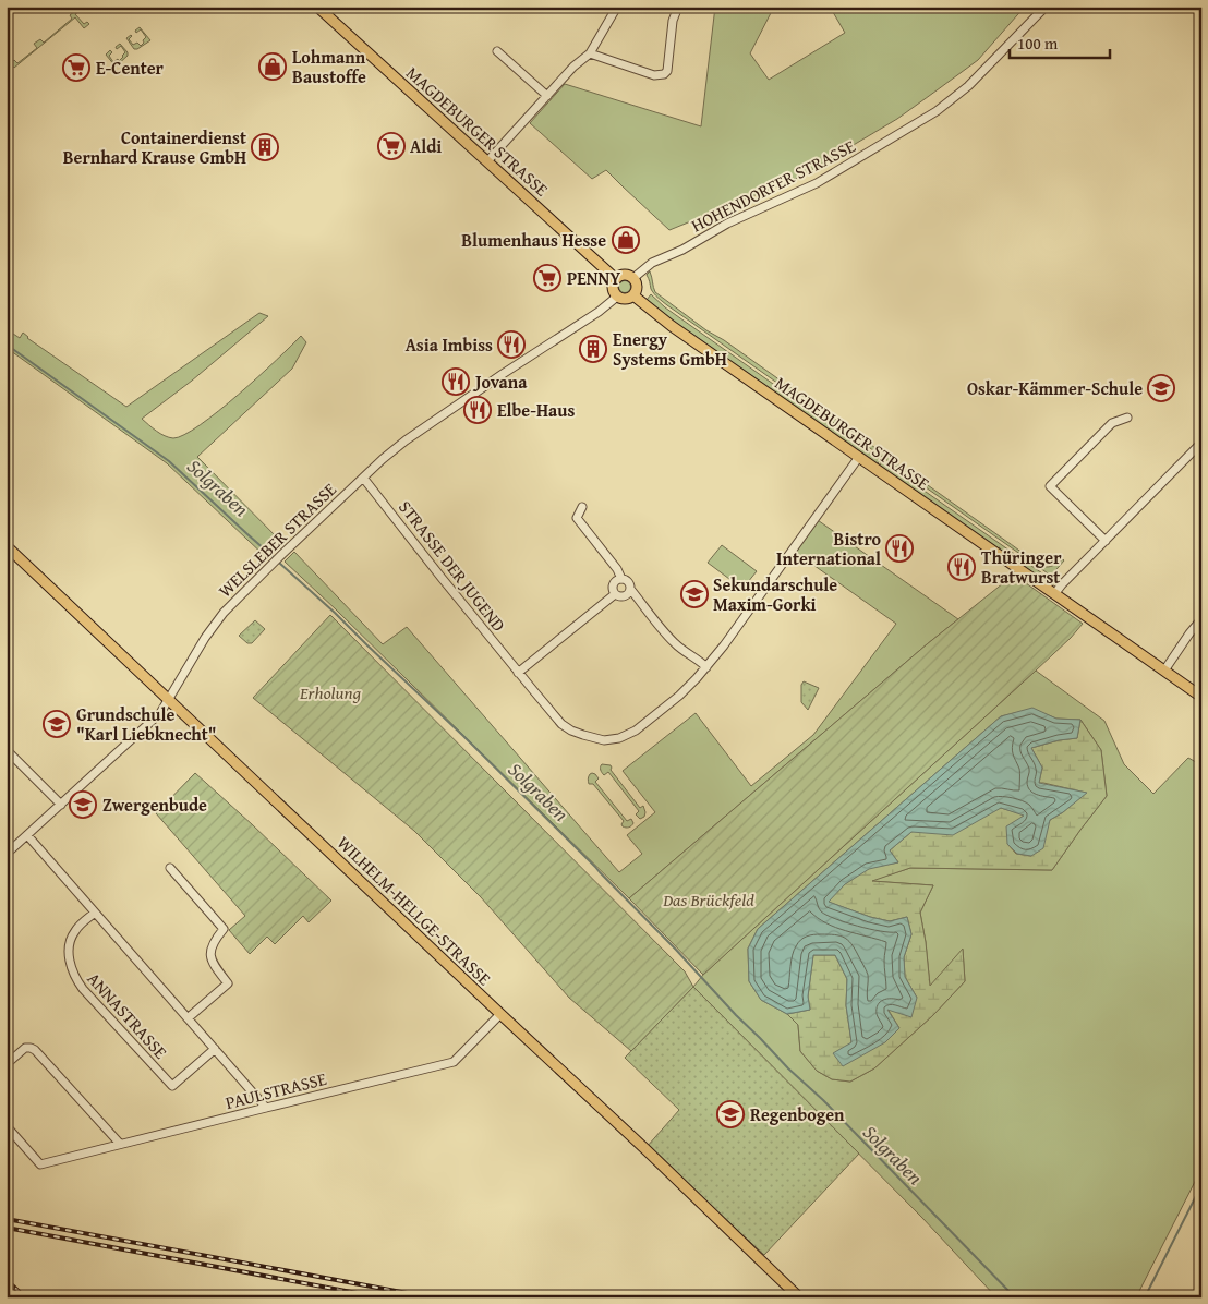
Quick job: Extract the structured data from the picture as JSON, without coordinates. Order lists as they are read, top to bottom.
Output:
{
  "streets": {
    "main road": ["MAGDEBURGER STRASSE", "WILHELM-HELLGE-STRASSE"],
    "street": [
      "HOHENDORFER STRASSE",
      "WELSLEBER STRASSE",
      "STRASSE DER JUGEND",
      "ANNASTRASSE",
      "PAULSTRASSE"
    ]
  },
  "crossings": [
    ["MAGDEBURGER STRASSE", "HOHENDORFER STRASSE"],
    ["MAGDEBURGER STRASSE", "WELSLEBER STRASSE"],
    ["MAGDEBURGER STRASSE", "STRASSE DER JUGEND"],
    ["HOHENDORFER STRASSE", "WELSLEBER STRASSE"],
    ["WELSLEBER STRASSE", "STRASSE DER JUGEND"],
    ["WELSLEBER STRASSE", "WILHELM-HELLGE-STRASSE"],
    ["WILHELM-HELLGE-STRASSE", "PAULSTRASSE"]
  ],
  "water": ["Solgraben"],
  "parks": ["Erholung", "Das Brückfeld"],
  "places": {
    "shop": ["Lohmann Baustoffe", "Blumenhaus Hesse"],
    "supermarket": ["E-Center", "Aldi", "PENNY"],
    "building": ["Containerdienst Bernhard Krause GmbH", "Energy Systems GmbH"],
    "restaurant": [
      "Asia Imbiss",
      "Jovana",
      "Elbe-Haus",
      "Bistro International",
      "Thüringer Bratwurst"
    ],
    "school or university": [
      "Oskar-Kämmer-Schule",
      "Sekundarschule Maxim-Gorki",
      "Grundschule \"Karl Liebknecht\"",
      "Zwergenbude",
      "Regenbogen"
    ]
  },
  "scale_bar": "100 m"
}
